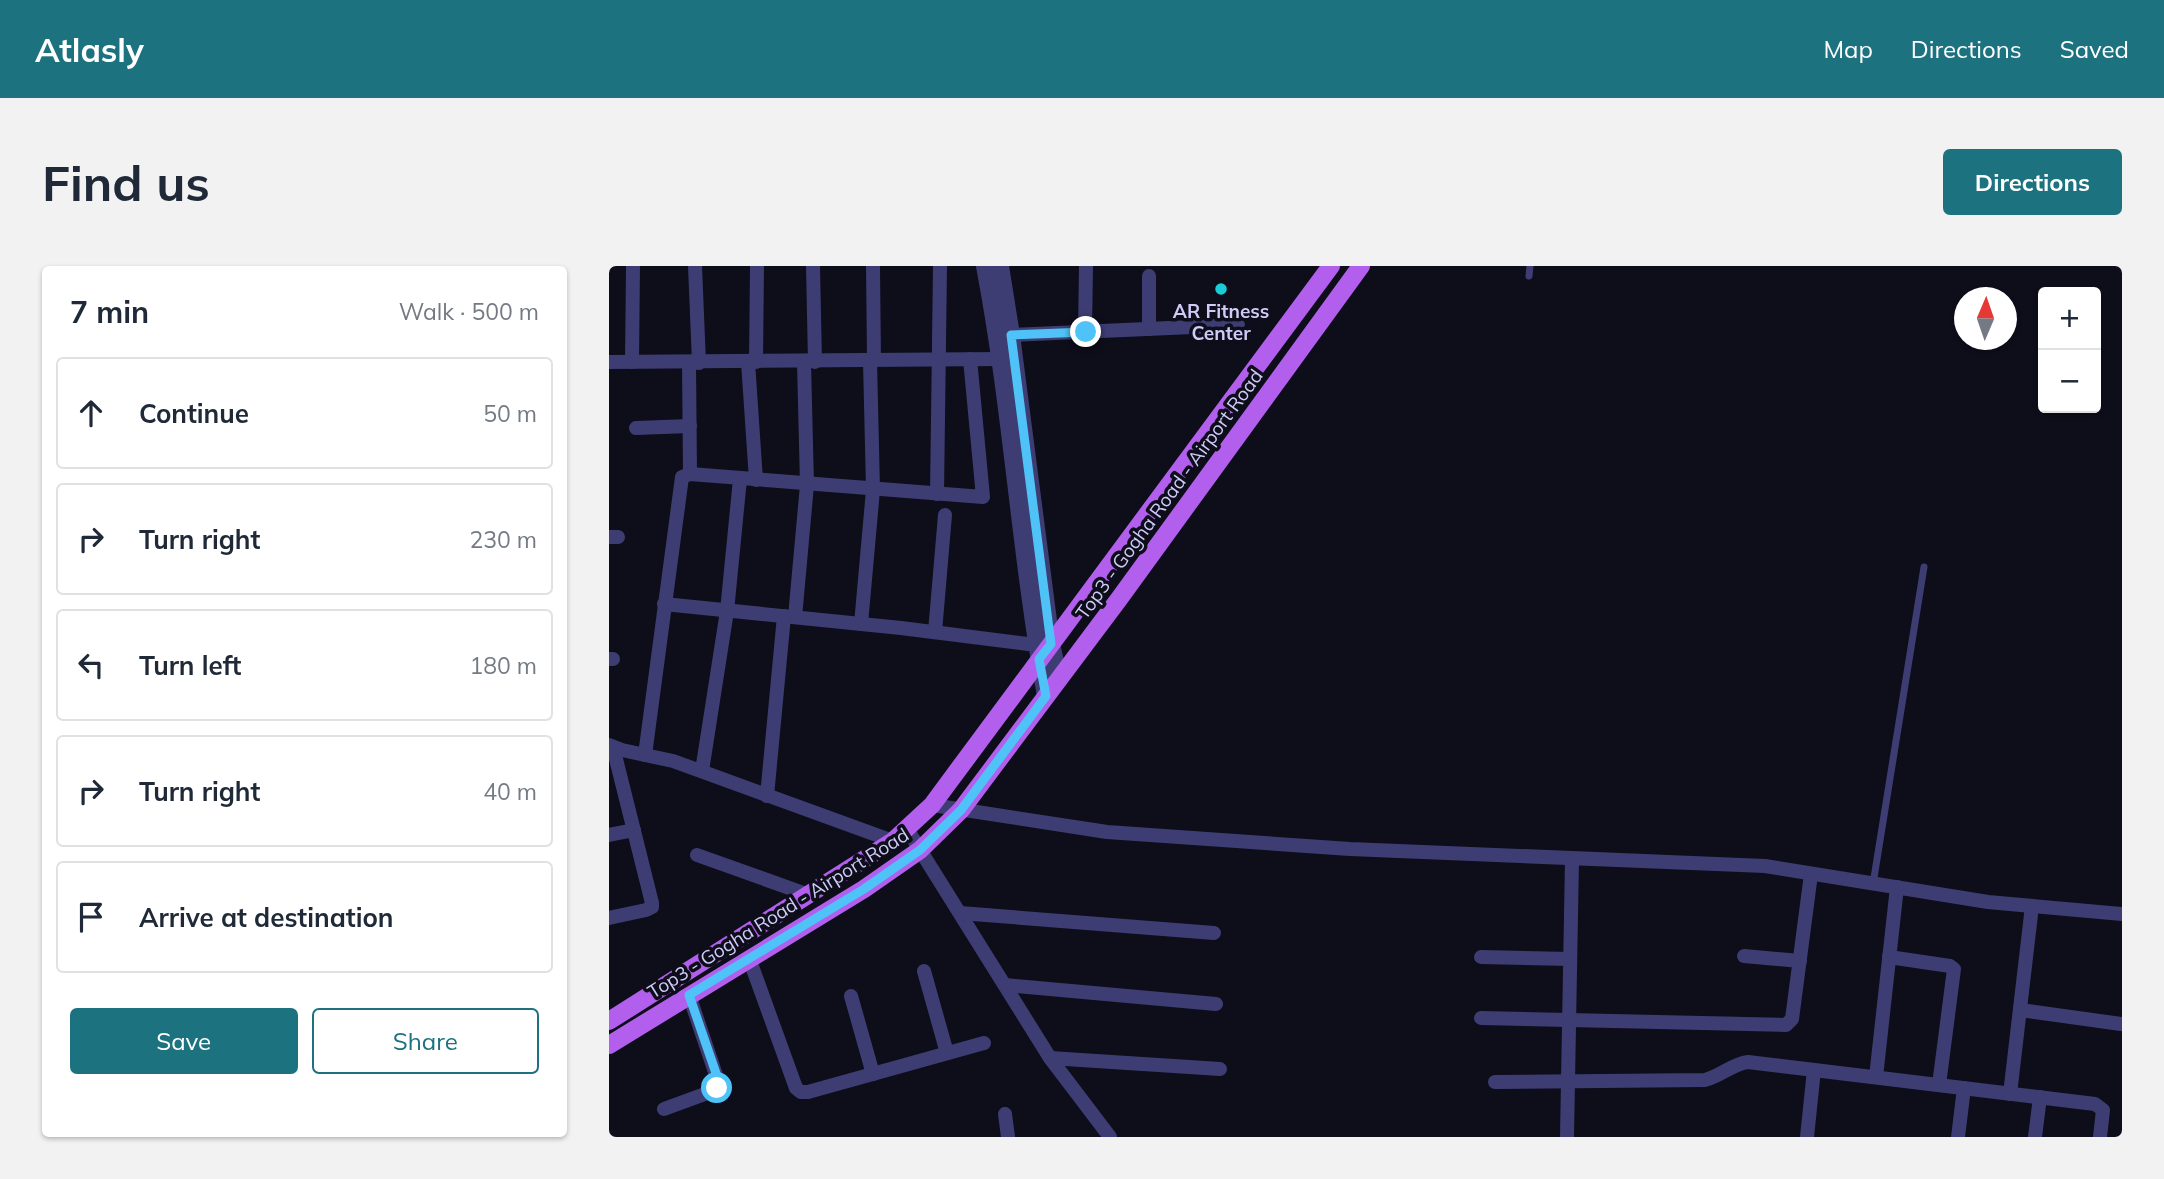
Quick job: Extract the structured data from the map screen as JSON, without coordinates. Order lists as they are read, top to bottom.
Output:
{
  "streets": {
    "main road": ["Top3 - Gogha Road - Airport Road"]
  },
  "places": ["AR Fitness Center"],
  "north": "top",
  "page": {
    "header": "Atlasly",
    "nav": ["Map", "Directions", "Saved"],
    "buttons": [
      "Directions",
      ["Save", "Share"]
    ],
    "title": "Find us",
    "heading": ["7 min", "Walk · 500 m"],
    "map_buttons": ["+", "−"],
    "list": [
      ["Continue", "50 m"],
      ["Turn right", "230 m"],
      ["Turn left", "180 m"],
      ["Turn right", "40 m"],
      "Arrive at destination"
    ]
  }
}
